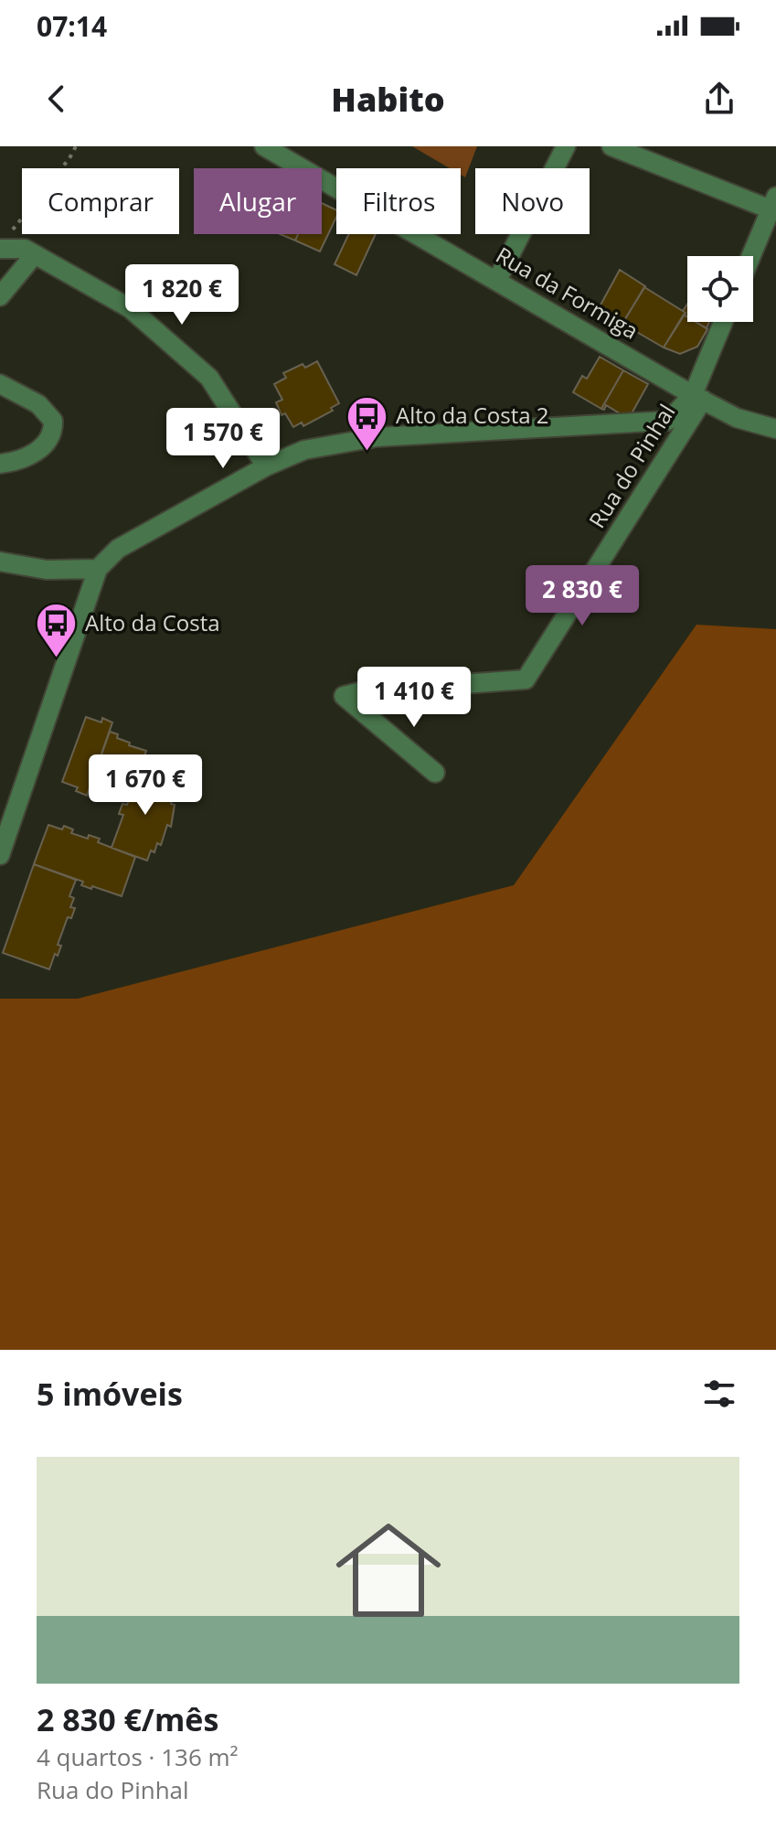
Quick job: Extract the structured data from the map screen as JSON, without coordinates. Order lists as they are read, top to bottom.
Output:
{
  "streets": {
    "street": ["Rua da Formiga", "Rua do Pinhal"]
  },
  "crossings": [
    ["Rua da Formiga", "Rua do Pinhal"]
  ],
  "places": {
    "bus stop": ["Alto da Costa 2", "Alto da Costa"]
  },
  "page": {
    "status": "07:14",
    "header": "Habito",
    "chip": [
      "Comprar",
      "Alugar",
      "Filtros",
      "Novo"
    ],
    "price": [
      "1 820 €",
      "1 570 €",
      "2 830 €",
      "1 410 €",
      "1 670 €"
    ],
    "heading": "5 imóveis",
    "list": [
      {
        "name": "2 830 €/mês",
        "note": "4 quartos · 136 m² · Rua do Pinhal"
      }
    ]
  }
}
